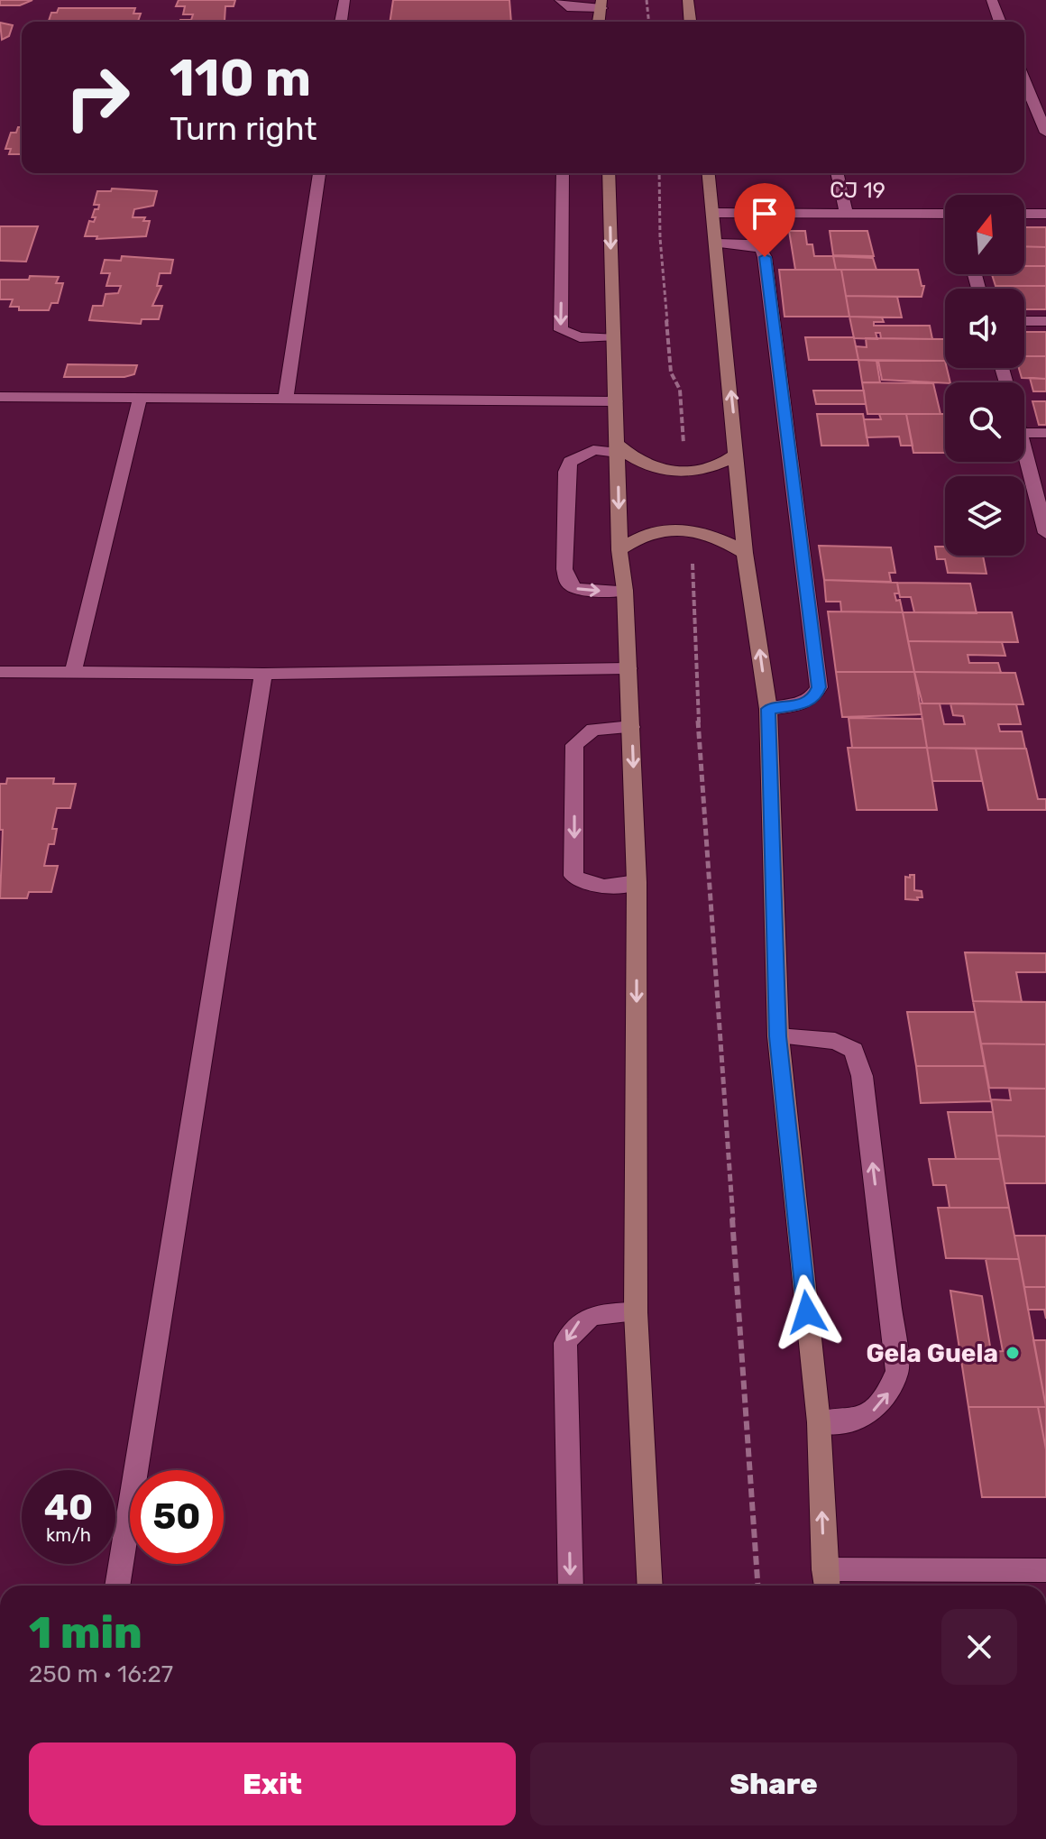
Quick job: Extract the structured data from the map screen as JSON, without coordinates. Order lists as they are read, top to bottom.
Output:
{
  "streets": {
    "street": ["CJ 19"]
  },
  "places": ["Gela Guela"],
  "north": "top",
  "page": {
    "turn": ["110 m", "Turn right"],
    "speed": "40 km/h",
    "limit": "50",
    "heading": ["1 min", "250 m · 16:27"],
    "buttons": ["Exit", "Share"]
  }
}
